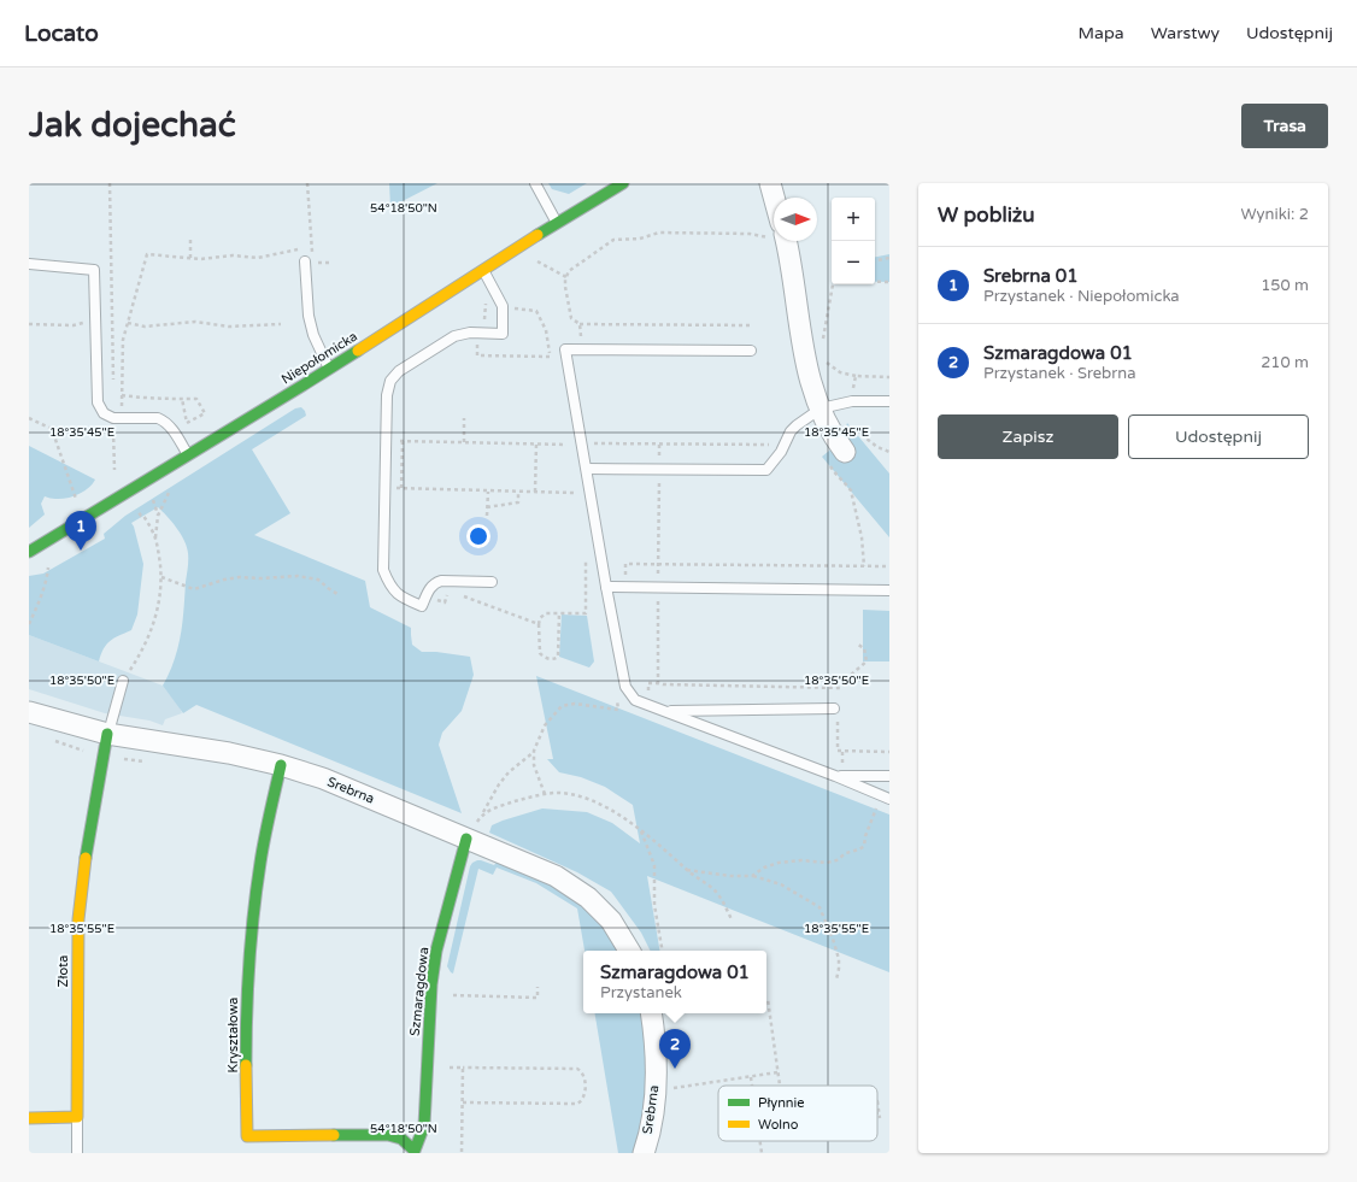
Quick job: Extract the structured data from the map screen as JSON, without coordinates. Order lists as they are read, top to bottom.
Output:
{
  "streets": {
    "street": [
      "Niepołomicka",
      "Srebrna",
      "Złota",
      "Szmaragdowa",
      "Kryształowa"
    ]
  },
  "crossings": [
    ["Srebrna", "Złota"],
    ["Srebrna", "Szmaragdowa"],
    ["Srebrna", "Kryształowa"],
    ["Szmaragdowa", "Kryształowa"]
  ],
  "legend": ["Płynnie", "Wolno"],
  "north": "right",
  "page": {
    "header": "Locato",
    "nav": ["Mapa", "Warstwy", "Udostępnij"],
    "buttons": [
      "Trasa",
      ["Zapisz", "Udostępnij"]
    ],
    "title": "Jak dojechać",
    "heading": ["W pobliżu", "Wyniki: 2"],
    "map_buttons": ["+", "−"],
    "list": [
      {
        "mark": "1",
        "name": "Srebrna 01",
        "note": "Przystanek · Niepołomicka",
        "value": "150 m"
      },
      {
        "mark": "2",
        "name": "Szmaragdowa 01",
        "note": "Przystanek · Srebrna",
        "value": "210 m"
      }
    ],
    "pins": ["1", "2"],
    "popup": ["Szmaragdowa 01", "Przystanek"]
  },
  "coordinates": [
    "54°18'50\"N",
    "18°35'45\"E",
    "18°35'50\"E",
    "18°35'55\"E"
  ]
}
